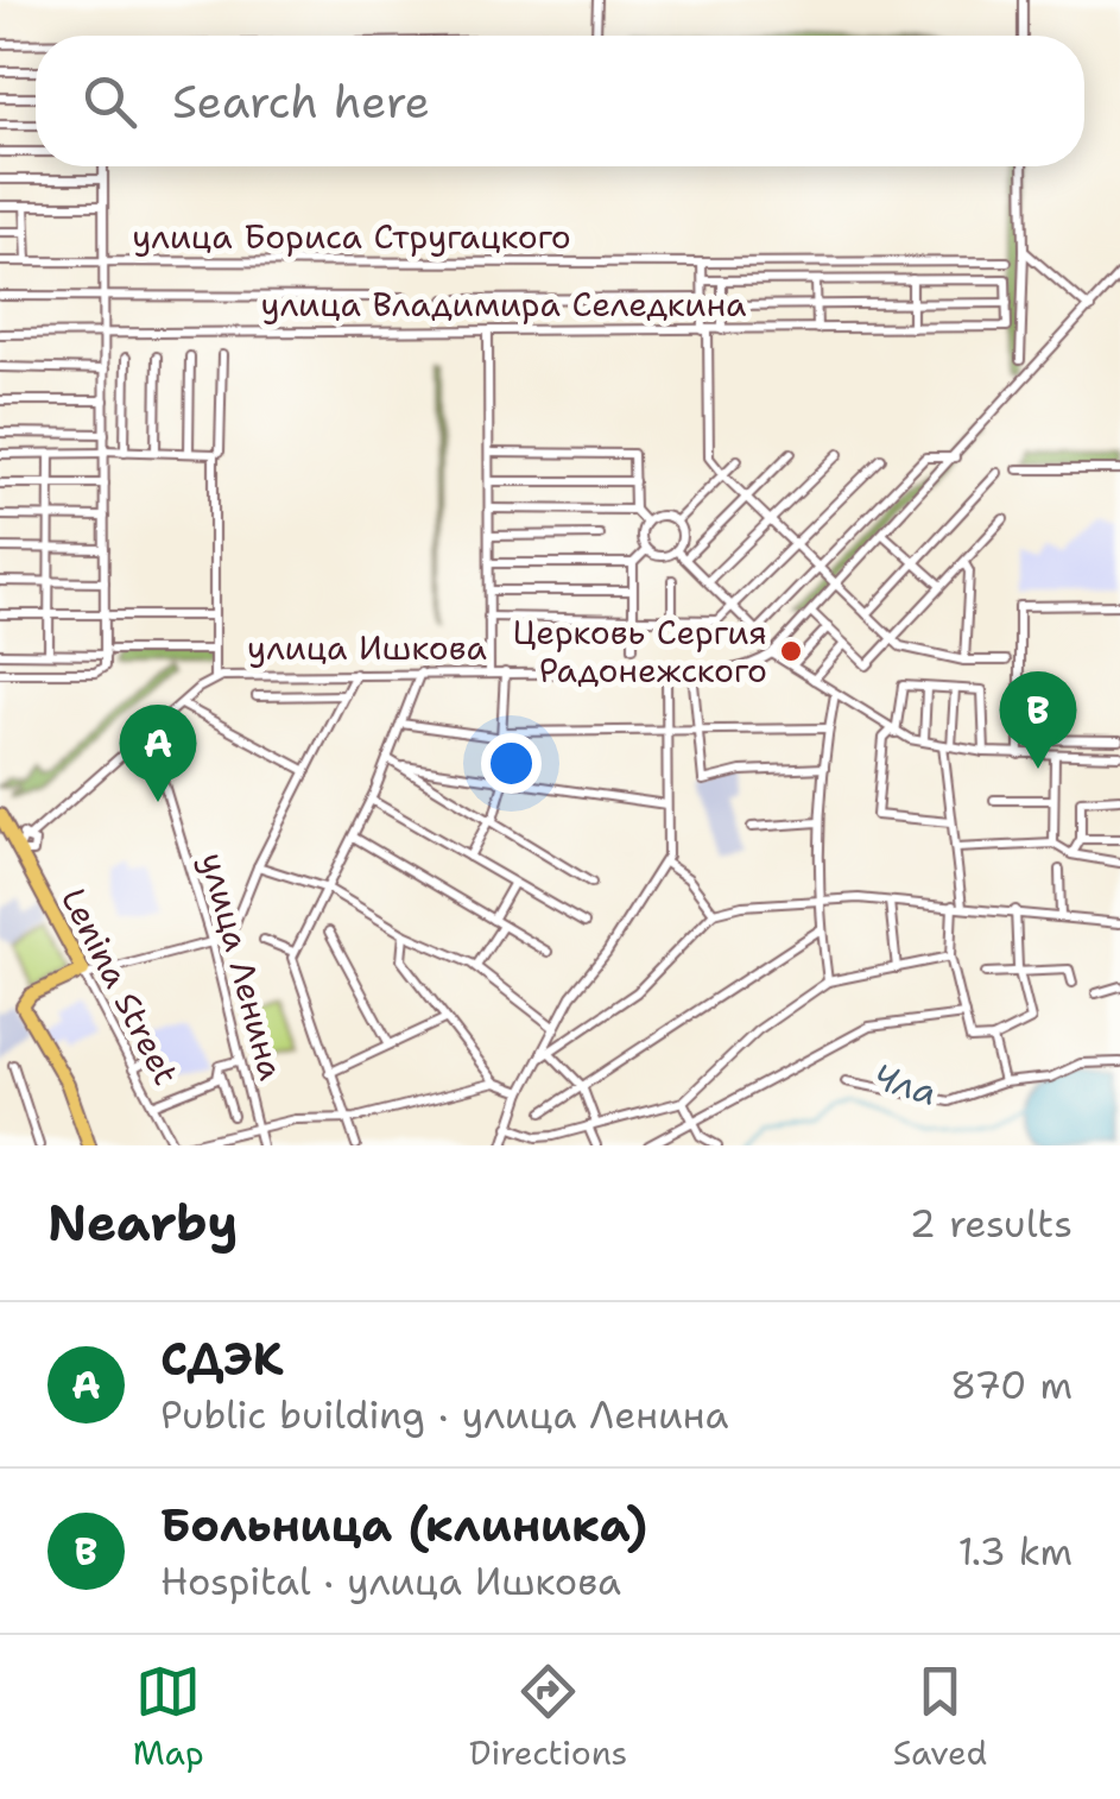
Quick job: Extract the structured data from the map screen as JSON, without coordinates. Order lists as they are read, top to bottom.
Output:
{
  "streets": {
    "main road": ["Lenina Street"],
    "street": [
      "улица Бориса Стругацкого",
      "улица Владимира Селедкина",
      "улица Ишкова",
      "улица Ленина"
    ]
  },
  "crossings": [
    ["улица Ишкова", "улица Ленина"],
    ["улица Ишкова", "Lenina Street"]
  ],
  "water": ["Чла"],
  "places": ["Церковь Сергия Радонежского"],
  "page": {
    "search": "Search here",
    "pins": ["B", "A"],
    "heading": ["Nearby", "2 results"],
    "list": [
      {
        "mark": "A",
        "name": "СДЭК",
        "note": "Public building · улица Ленина",
        "value": "870 m"
      },
      {
        "mark": "B",
        "name": "Больница (клиника)",
        "note": "Hospital · улица Ишкова",
        "value": "1.3 km"
      }
    ],
    "nav": ["Map", "Directions", "Saved"]
  }
}
